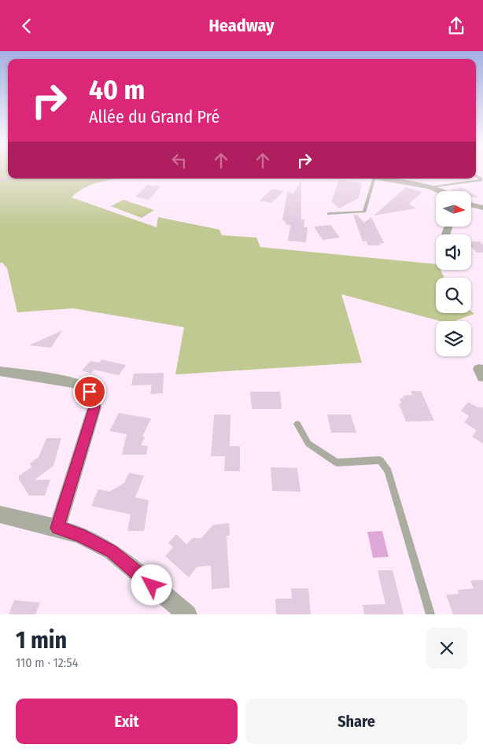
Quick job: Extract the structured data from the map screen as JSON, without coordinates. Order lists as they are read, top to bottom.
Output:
{
  "north": "right",
  "page": {
    "header": "Headway",
    "turn": ["40 m", "Allée du Grand Pré"],
    "heading": ["1 min", "110 m · 12:54"],
    "buttons": ["Exit", "Share"]
  }
}
